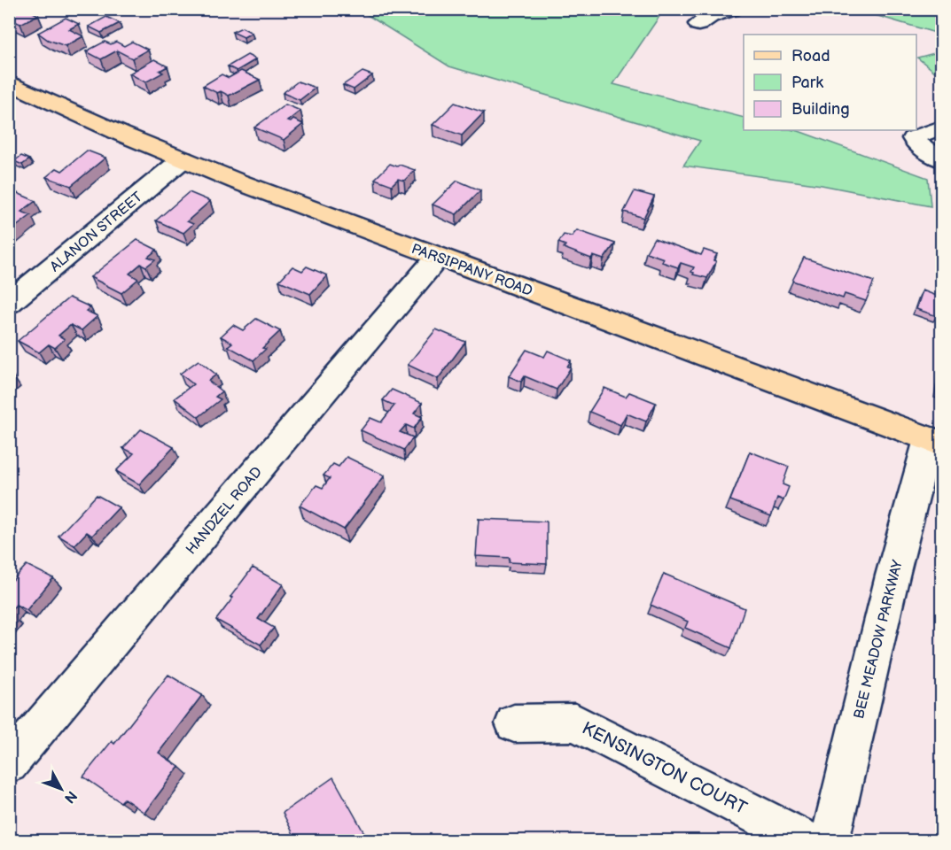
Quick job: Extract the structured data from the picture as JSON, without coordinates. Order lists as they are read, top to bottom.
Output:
{
  "streets": {
    "main road": ["PARSIPPANY ROAD"],
    "street": [
      "ALANON STREET",
      "HANDZEL ROAD",
      "BEE MEADOW PARKWAY",
      "KENSINGTON COURT"
    ]
  },
  "crossings": [
    ["ALANON STREET", "PARSIPPANY ROAD"],
    ["PARSIPPANY ROAD", "HANDZEL ROAD"],
    ["PARSIPPANY ROAD", "BEE MEADOW PARKWAY"]
  ],
  "legend": ["Road", "Park", "Building"],
  "north": "bottom right"
}
